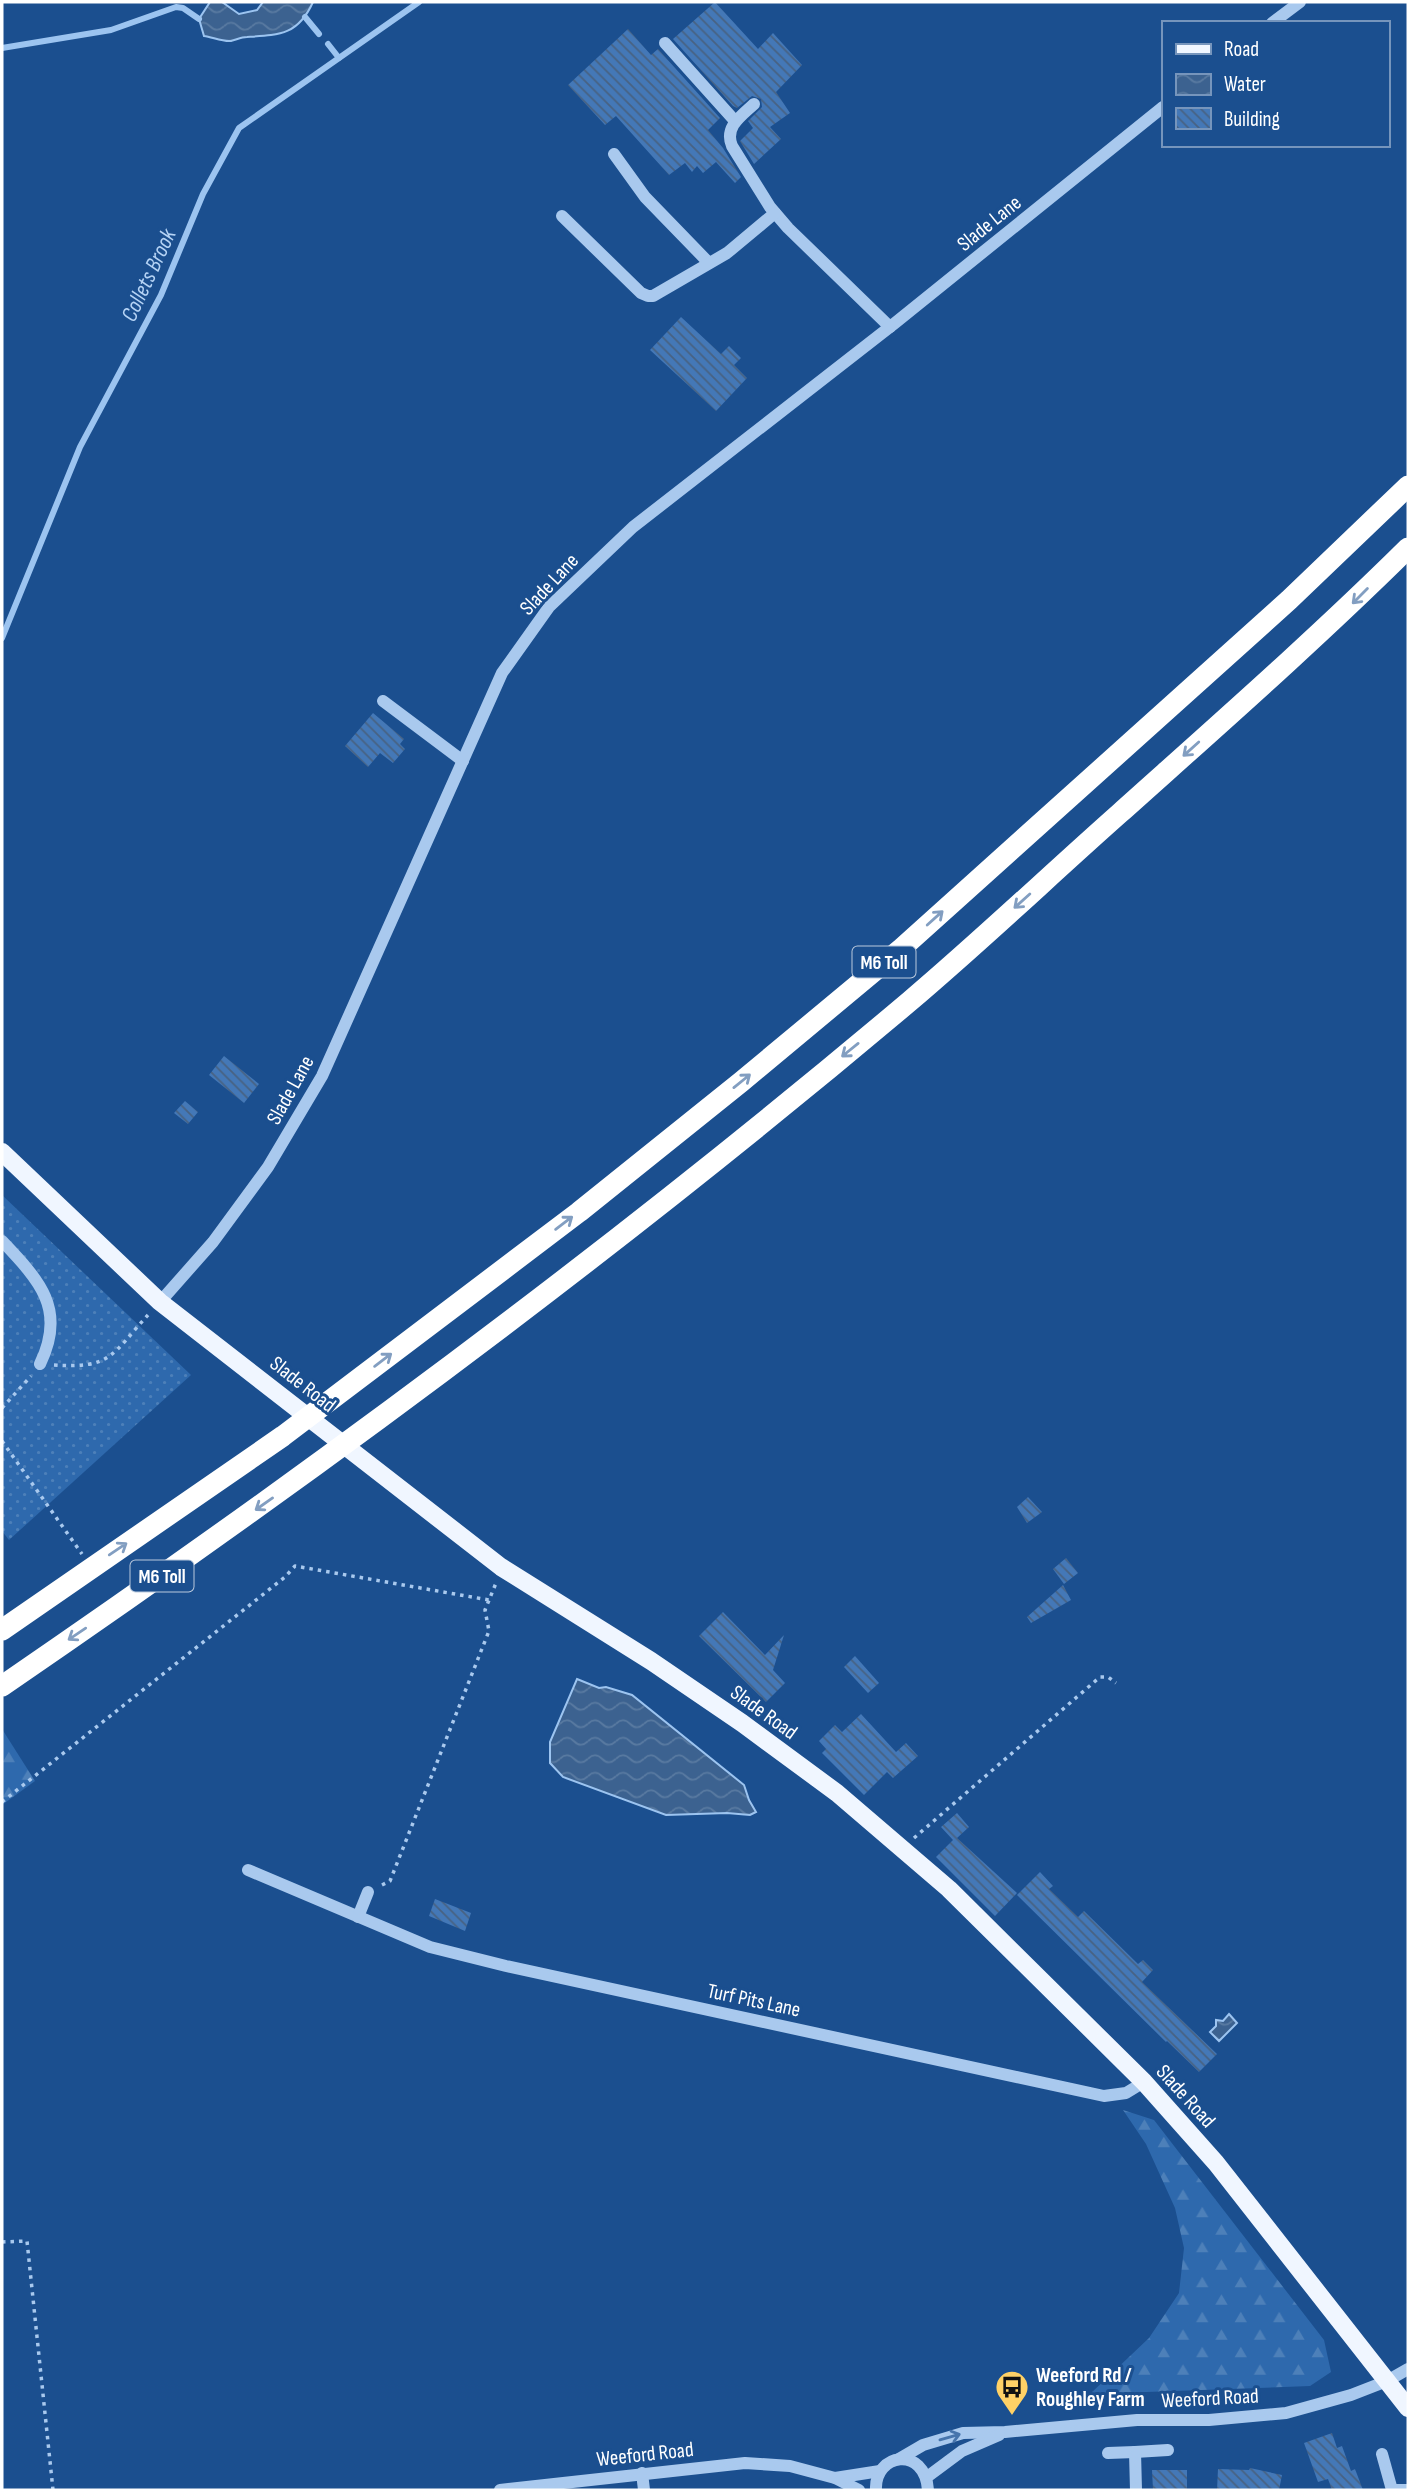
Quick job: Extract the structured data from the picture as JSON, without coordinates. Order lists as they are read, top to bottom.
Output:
{
  "streets": {
    "highway": ["M6 Toll"],
    "main road": ["Slade Road"],
    "street": ["Slade Lane", "Turf Pits Lane", "Weeford Road"]
  },
  "crossings": [
    ["Slade Lane", "Slade Road"],
    ["Slade Road", "Turf Pits Lane"],
    ["Slade Road", "Weeford Road"]
  ],
  "water": ["Collets Brook"],
  "places": {
    "bus stop": ["Weeford Rd / Roughley Farm"]
  },
  "legend": ["Road", "Water", "Building"]
}
